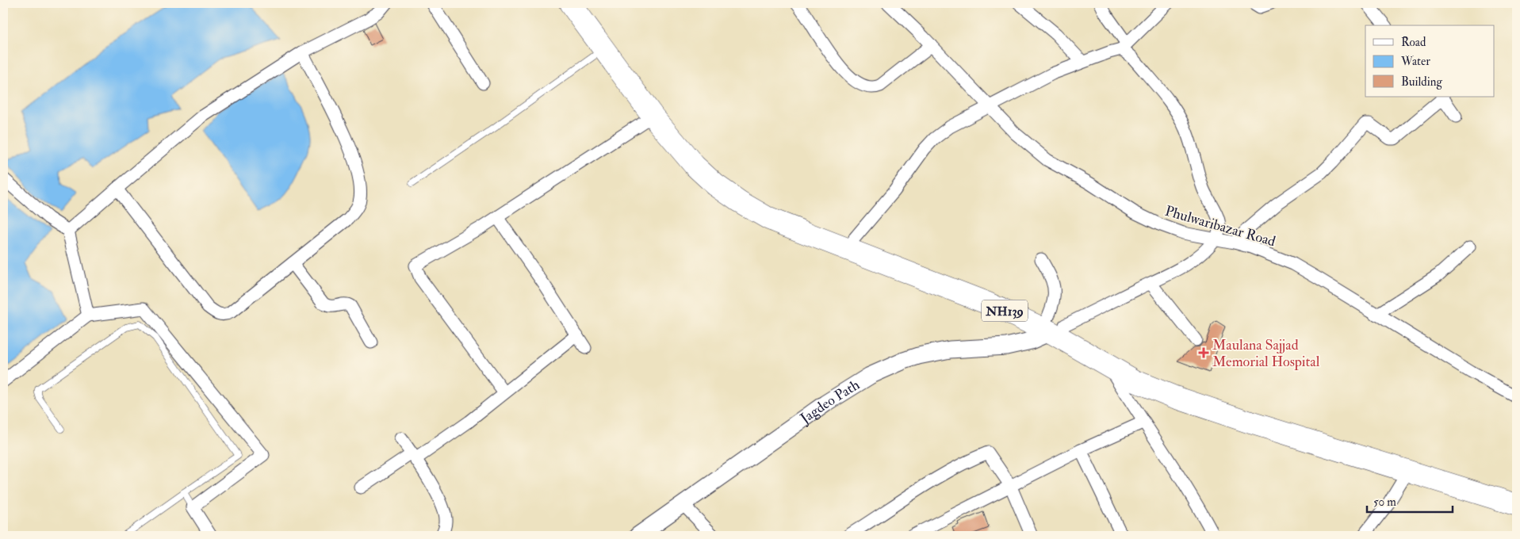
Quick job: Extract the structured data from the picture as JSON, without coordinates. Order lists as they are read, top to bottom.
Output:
{
  "streets": {
    "highway": ["NH139"],
    "main road": ["Jagdeo Path"],
    "street": ["Phulwaribazar Road"]
  },
  "crossings": [
    ["NH139", "Jagdeo Path"]
  ],
  "places": {
    "health": ["Maulana Sajjad Memorial Hospital"]
  },
  "legend": ["Road", "Water", "Building"],
  "scale_bar": "50 m"
}
